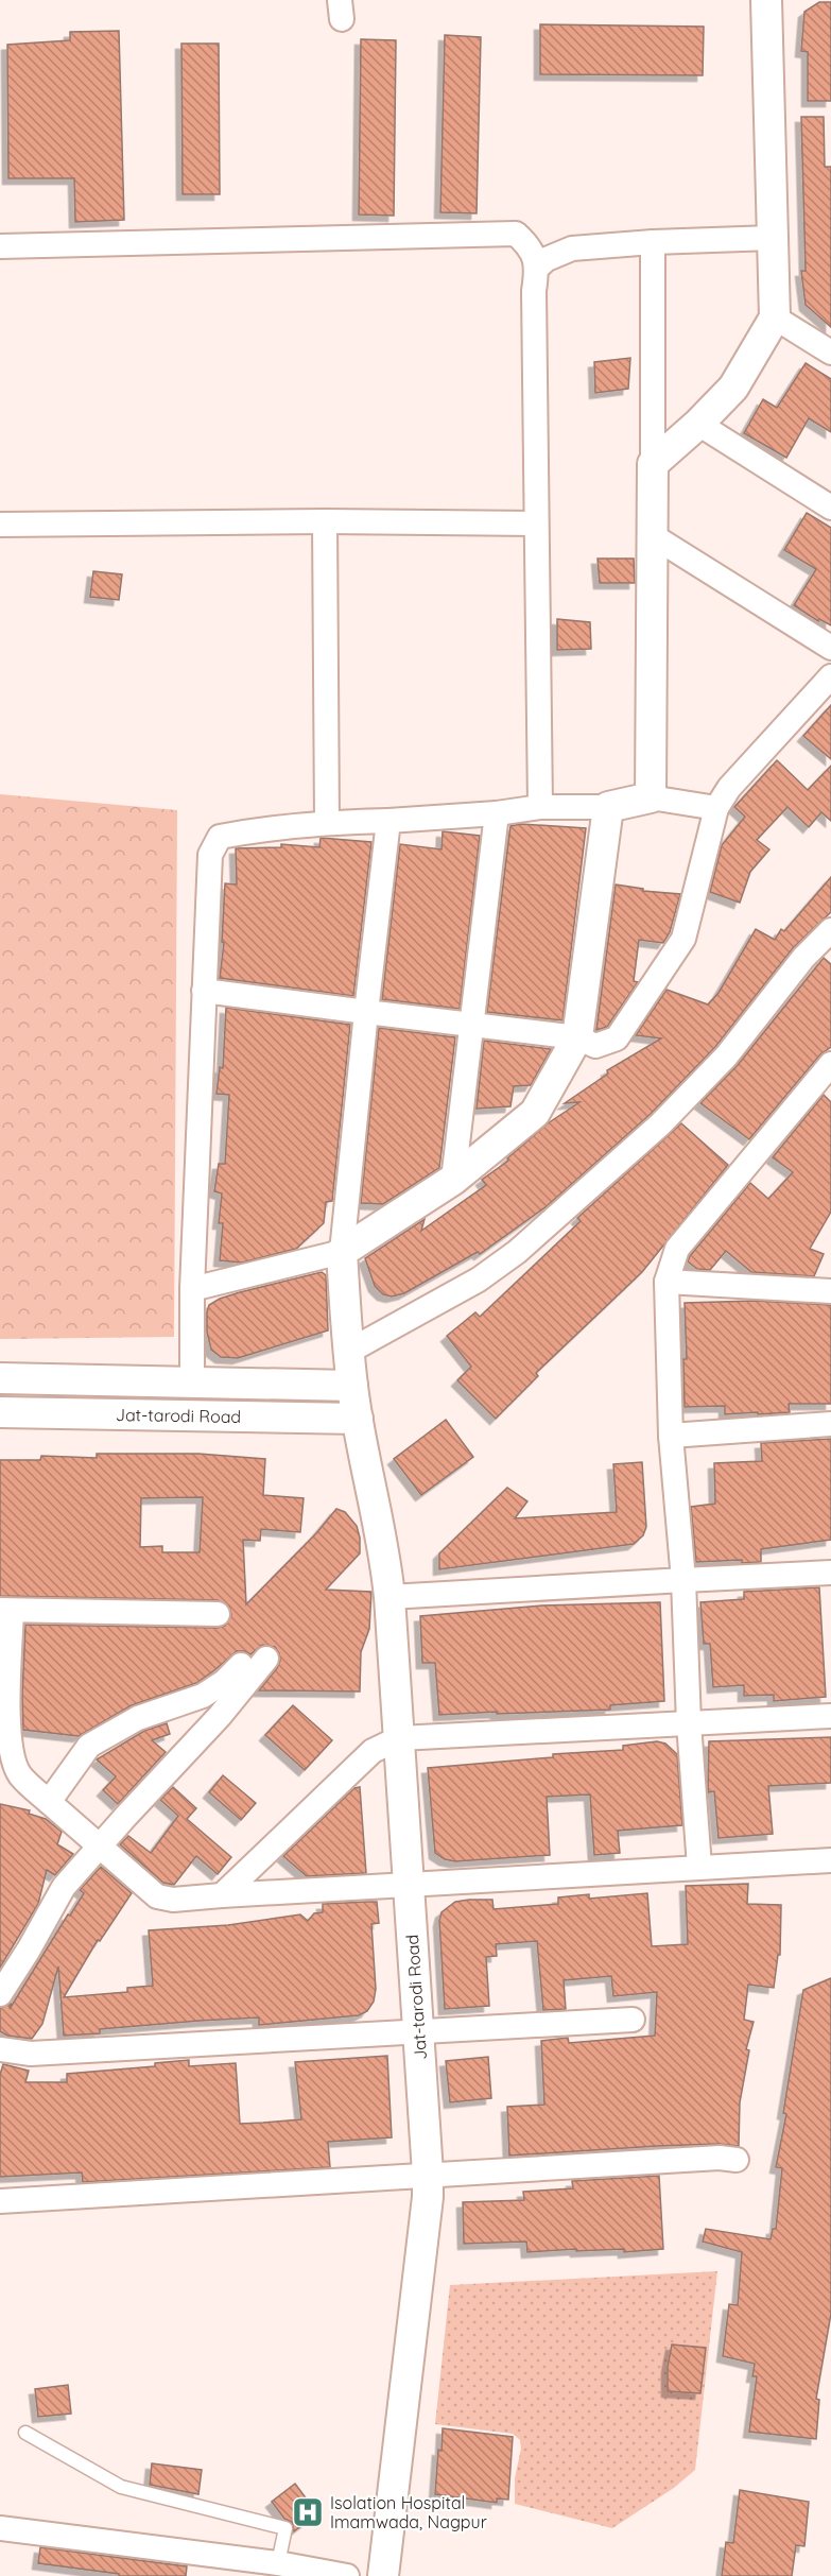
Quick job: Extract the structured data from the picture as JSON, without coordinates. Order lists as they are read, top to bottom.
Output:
{
  "streets": {
    "street": ["Jat-tarodi Road"]
  },
  "places": {
    "hospital": ["Isolation Hospital Imamwada, Nagpur"]
  }
}
